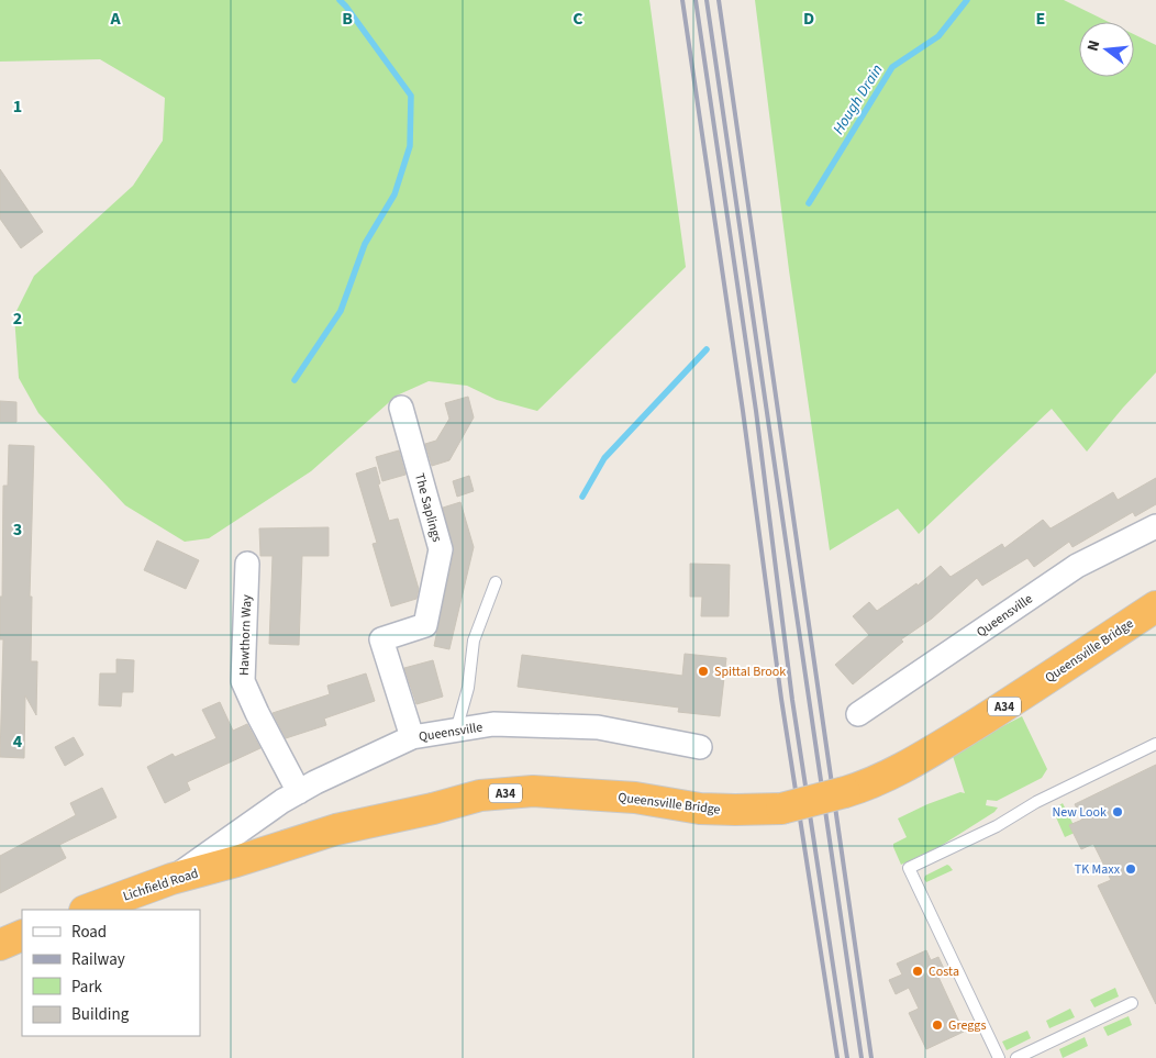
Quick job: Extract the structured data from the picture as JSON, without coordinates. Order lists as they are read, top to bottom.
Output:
{
  "streets": {
    "highway": ["Queensville Bridge", "A34", "Lichfield Road"],
    "street": ["The Saplings", "Queensville", "Hawthorn Way"]
  },
  "crossings": [
    ["The Saplings", "Queensville"],
    ["Queensville", "Hawthorn Way"],
    ["Queensville", "Lichfield Road"],
    ["Queensville Bridge", "Lichfield Road"]
  ],
  "water": ["Hough Drain"],
  "places": [
    "Spittal Brook",
    "New Look",
    "TK Maxx",
    "Costa",
    "Greggs"
  ],
  "legend": [
    "Road",
    "Railway",
    "Park",
    "Building"
  ],
  "north": "left",
  "grid": {
    "columns": [
      "A",
      "B",
      "C",
      "D",
      "E"
    ],
    "rows": [
      "1",
      "2",
      "3",
      "4"
    ]
  }
}
